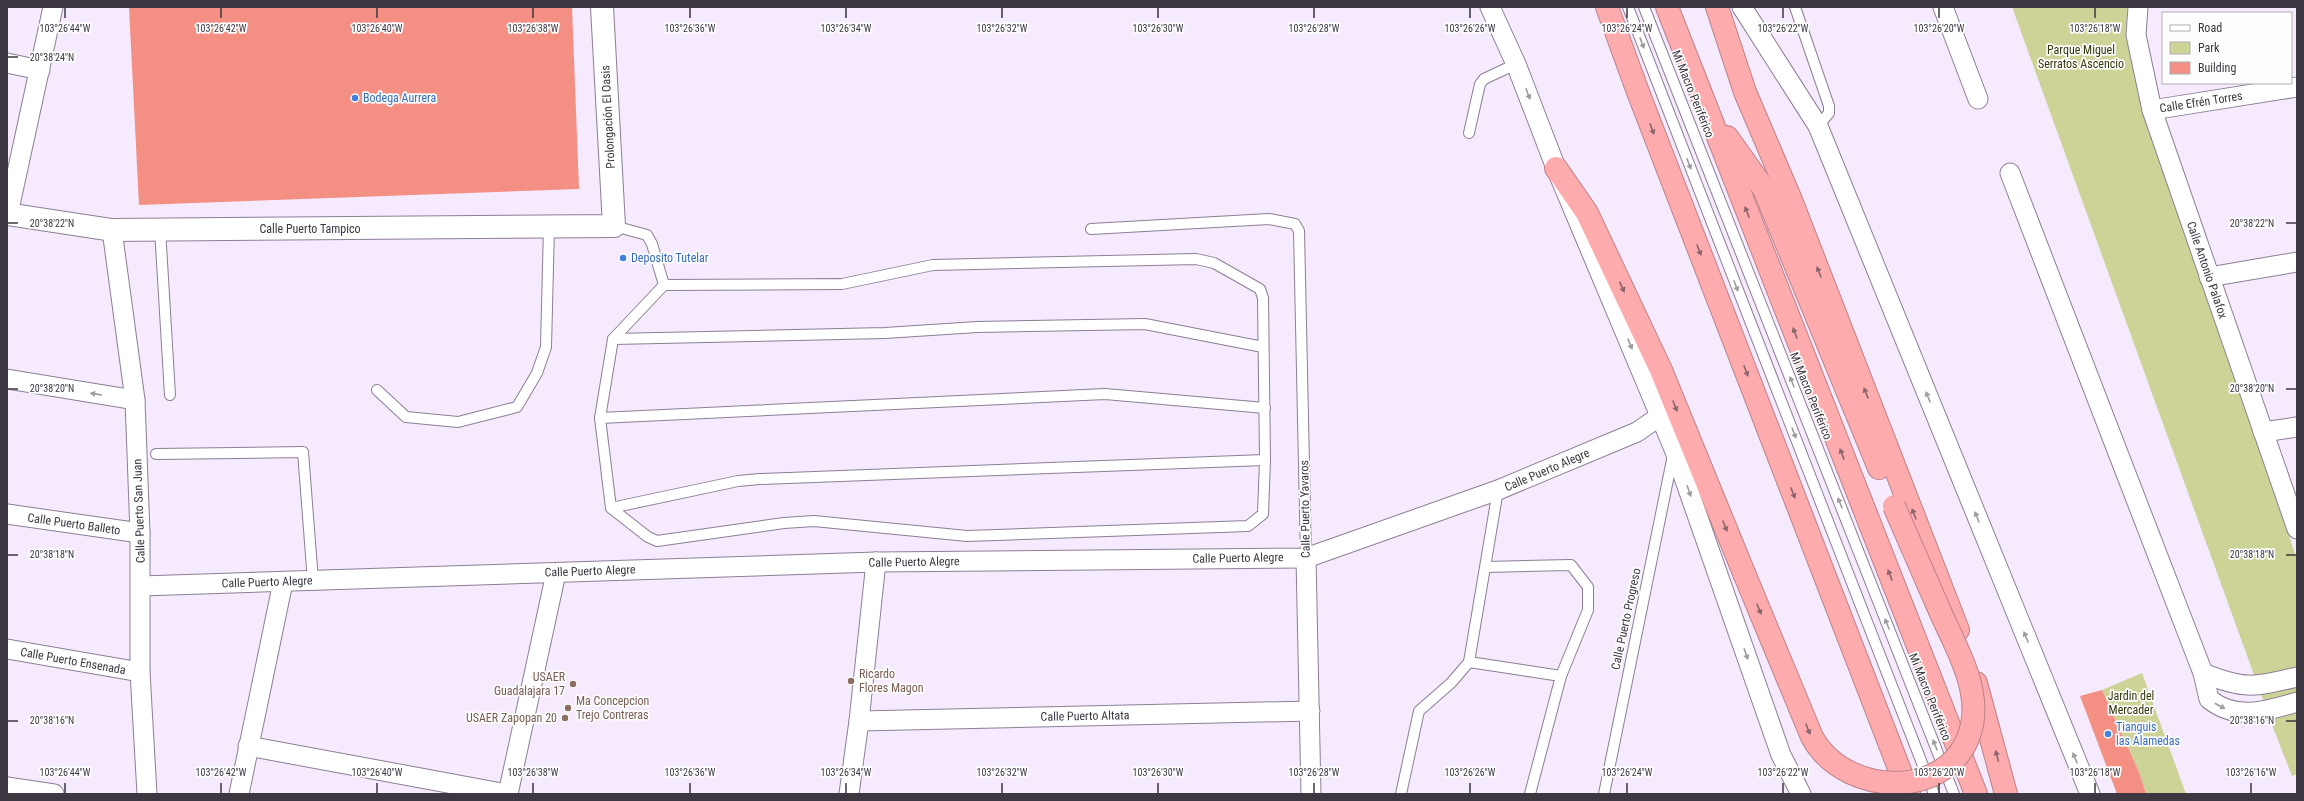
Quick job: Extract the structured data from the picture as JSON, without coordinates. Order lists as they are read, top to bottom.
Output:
{
  "streets": {
    "street": [
      "Calle Efrén Torres",
      "Prolongación El Oasis",
      "Calle Puerto Tampico",
      "Calle Antonio Palafox",
      "Calle Puerto Alegre",
      "Calle Puerto Yavaros",
      "Calle Puerto San Juan",
      "Calle Puerto Balleto",
      "Calle Puerto Ensenada",
      "Calle Puerto Altata"
    ],
    "lane": ["Mi Macro Periférico", "Calle Puerto Progreso"]
  },
  "crossings": [
    ["Calle Efrén Torres", "Calle Antonio Palafox"],
    ["Prolongación El Oasis", "Calle Puerto Tampico"],
    ["Calle Puerto Tampico", "Calle Puerto San Juan"],
    ["Calle Puerto Alegre", "Calle Puerto Yavaros"],
    ["Calle Puerto Alegre", "Calle Puerto San Juan"],
    ["Calle Puerto Yavaros", "Calle Puerto Altata"],
    ["Calle Puerto San Juan", "Calle Puerto Balleto"],
    ["Calle Puerto San Juan", "Calle Puerto Ensenada"]
  ],
  "parks": ["Parque Miguel Serratos Ascencio", "Jardin del Mercader"],
  "places": [
    "Bodega Aurrera",
    "Deposito Tutelar",
    "Ricardo Flores Magon",
    "USAER Guadalajara 17",
    "Ma Concepcion Trejo Contreras",
    "USAER Zapopan 20",
    "Tianguis las Alamedas"
  ],
  "legend": ["Road", "Park", "Building"],
  "coordinates": [
    "103°26'44\"W",
    "103°26'42\"W",
    "103°26'40\"W",
    "103°26'38\"W",
    "103°26'36\"W",
    "103°26'34\"W",
    "103°26'32\"W",
    "103°26'30\"W",
    "103°26'28\"W",
    "103°26'26\"W",
    "103°26'24\"W",
    "103°26'22\"W",
    "103°26'20\"W",
    "103°26'18\"W",
    "20°38'24\"N",
    "20°38'22\"N",
    "20°38'20\"N",
    "20°38'18\"N",
    "20°38'16\"N",
    "103°26'16\"W"
  ]
}
